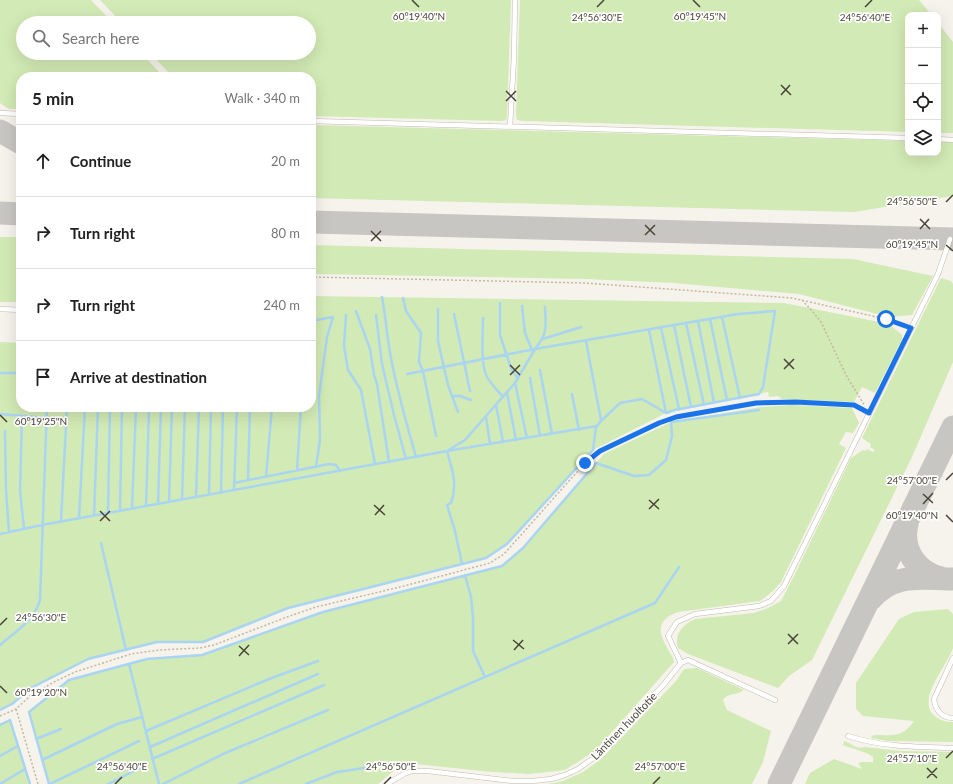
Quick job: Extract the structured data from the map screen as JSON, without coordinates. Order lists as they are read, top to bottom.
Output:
{
  "streets": {
    "lane": ["Läntinen huoltotie"]
  },
  "page": {
    "map_buttons": ["+", "−"],
    "search": "Search here",
    "heading": ["5 min", "Walk · 340 m"],
    "list": [
      ["Continue", "20 m"],
      ["Turn right", "80 m"],
      ["Turn right", "240 m"],
      "Arrive at destination"
    ]
  },
  "coordinates": [
    "60°19'40\"N",
    "60°19'45\"N",
    "24°56'30\"E",
    "24°56'40\"E",
    "24°56'50\"E",
    "60°19'25\"N",
    "24°57'00\"E",
    "60°19'20\"N",
    "24°57'10\"E"
  ]
}
